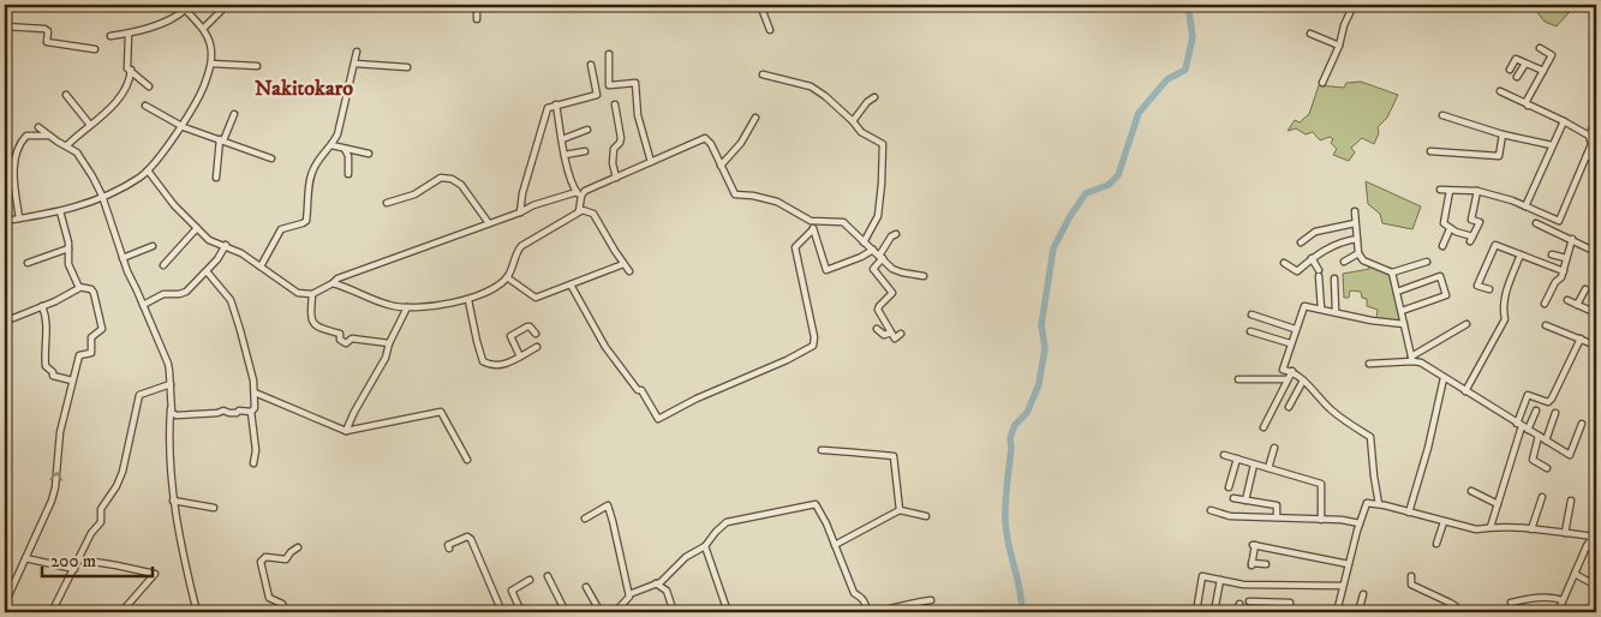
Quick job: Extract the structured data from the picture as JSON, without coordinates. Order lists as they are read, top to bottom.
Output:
{
  "districts": ["Nakitokaro"],
  "scale_bar": "200 m"
}
